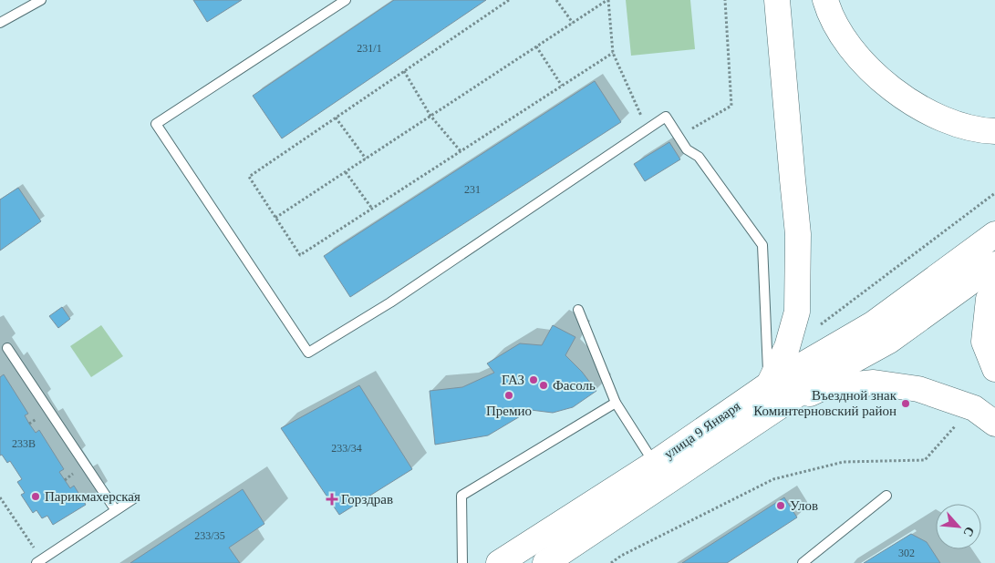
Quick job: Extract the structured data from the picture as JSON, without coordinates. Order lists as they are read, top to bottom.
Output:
{
  "streets": {
    "main road": ["улица 9 Января"]
  },
  "places": {
    "other": [
      "ГАЗ",
      "Фасоль",
      "Премио",
      "Въездной знак Коминтерновский район",
      "Парикмахерская",
      "Улов"
    ],
    "health": ["Горздрав"]
  },
  "house_numbers": [
    "231/1",
    "231",
    "233В",
    "233/34",
    "233/35",
    "302"
  ],
  "north": "bottom right"
}
